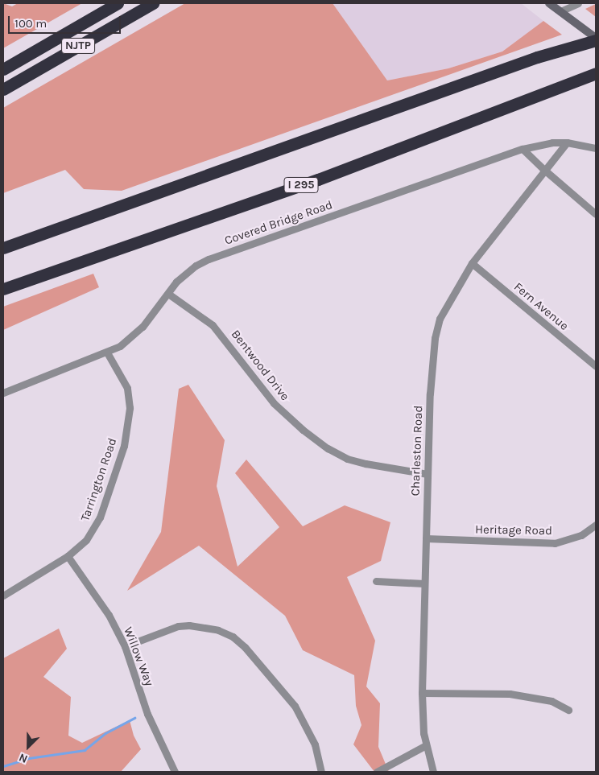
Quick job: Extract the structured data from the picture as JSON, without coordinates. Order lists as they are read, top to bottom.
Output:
{
  "streets": {
    "highway": ["NJTP", "I 295"],
    "street": [
      "Covered Bridge Road",
      "Fern Avenue",
      "Bentwood Drive",
      "Charleston Road",
      "Tarrington Road",
      "Heritage Road",
      "Willow Way"
    ]
  },
  "crossings": [
    ["Covered Bridge Road", "Bentwood Drive"],
    ["Covered Bridge Road", "Charleston Road"],
    ["Covered Bridge Road", "Tarrington Road"],
    ["Fern Avenue", "Charleston Road"],
    ["Bentwood Drive", "Charleston Road"],
    ["Charleston Road", "Heritage Road"],
    ["Tarrington Road", "Willow Way"]
  ],
  "scale_bar": "100 m",
  "north": "bottom left"
}
